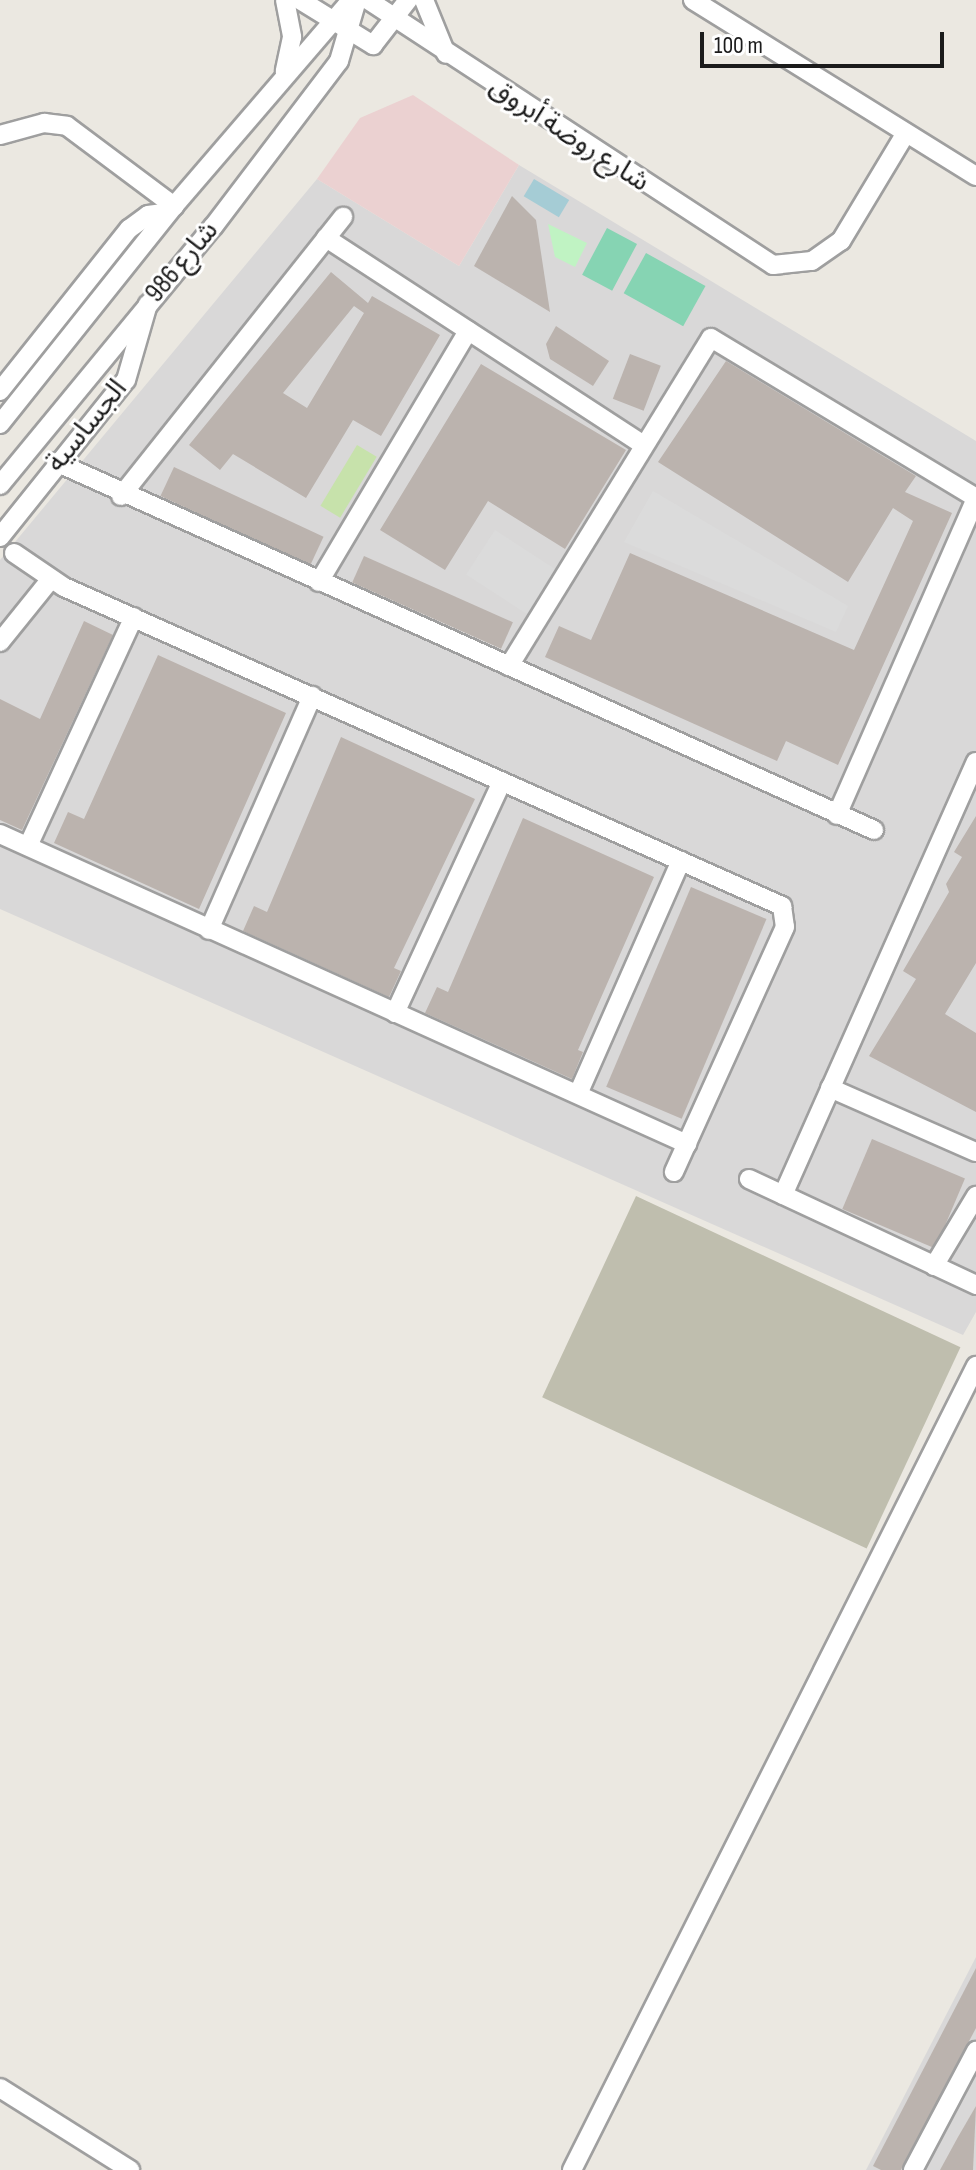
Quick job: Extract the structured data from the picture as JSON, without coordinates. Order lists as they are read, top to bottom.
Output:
{
  "streets": {
    "street": ["شارع روضة أبروق", "شارع 986", "الجساسية"]
  },
  "crossings": [
    ["شارع 986", "الجساسية"]
  ],
  "scale_bar": "100 m"
}
